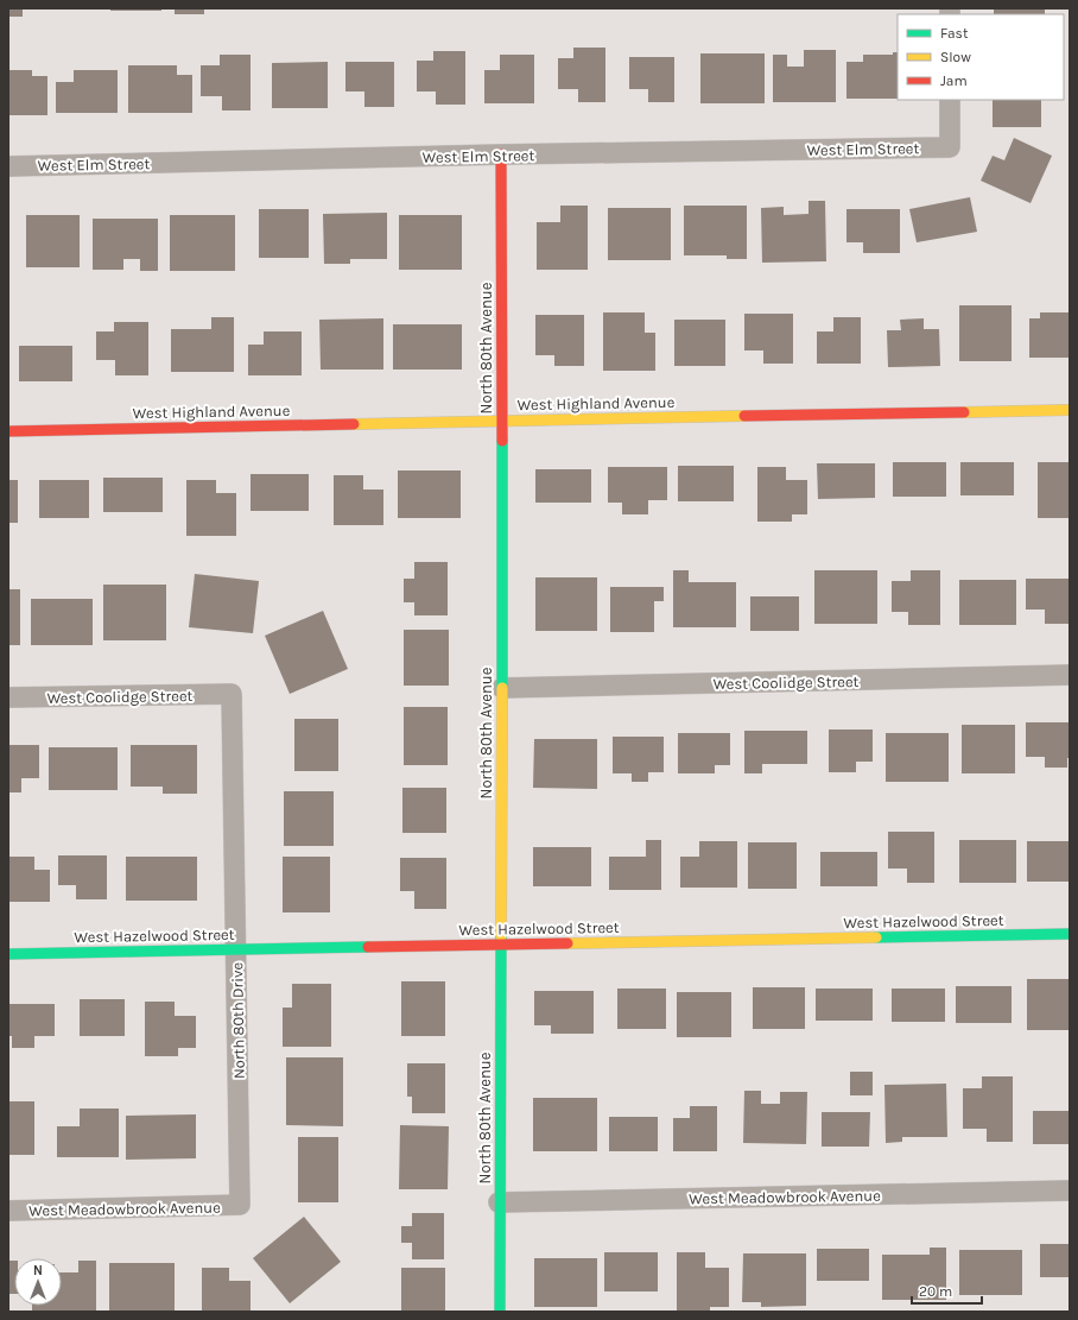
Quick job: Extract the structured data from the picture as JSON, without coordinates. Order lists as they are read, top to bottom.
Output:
{
  "streets": {
    "street": [
      "West Elm Street",
      "North 80th Avenue",
      "West Highland Avenue",
      "West Coolidge Street",
      "West Hazelwood Street",
      "North 80th Drive",
      "West Meadowbrook Avenue"
    ]
  },
  "crossings": [
    ["West Elm Street", "North 80th Avenue"],
    ["North 80th Avenue", "West Highland Avenue"],
    ["North 80th Avenue", "West Coolidge Street"],
    ["North 80th Avenue", "West Hazelwood Street"],
    ["North 80th Avenue", "West Meadowbrook Avenue"],
    ["West Coolidge Street", "North 80th Drive"],
    ["West Hazelwood Street", "North 80th Drive"],
    ["North 80th Drive", "West Meadowbrook Avenue"]
  ],
  "legend": ["Fast", "Slow", "Jam"],
  "scale_bar": "20 m",
  "north": "top"
}
